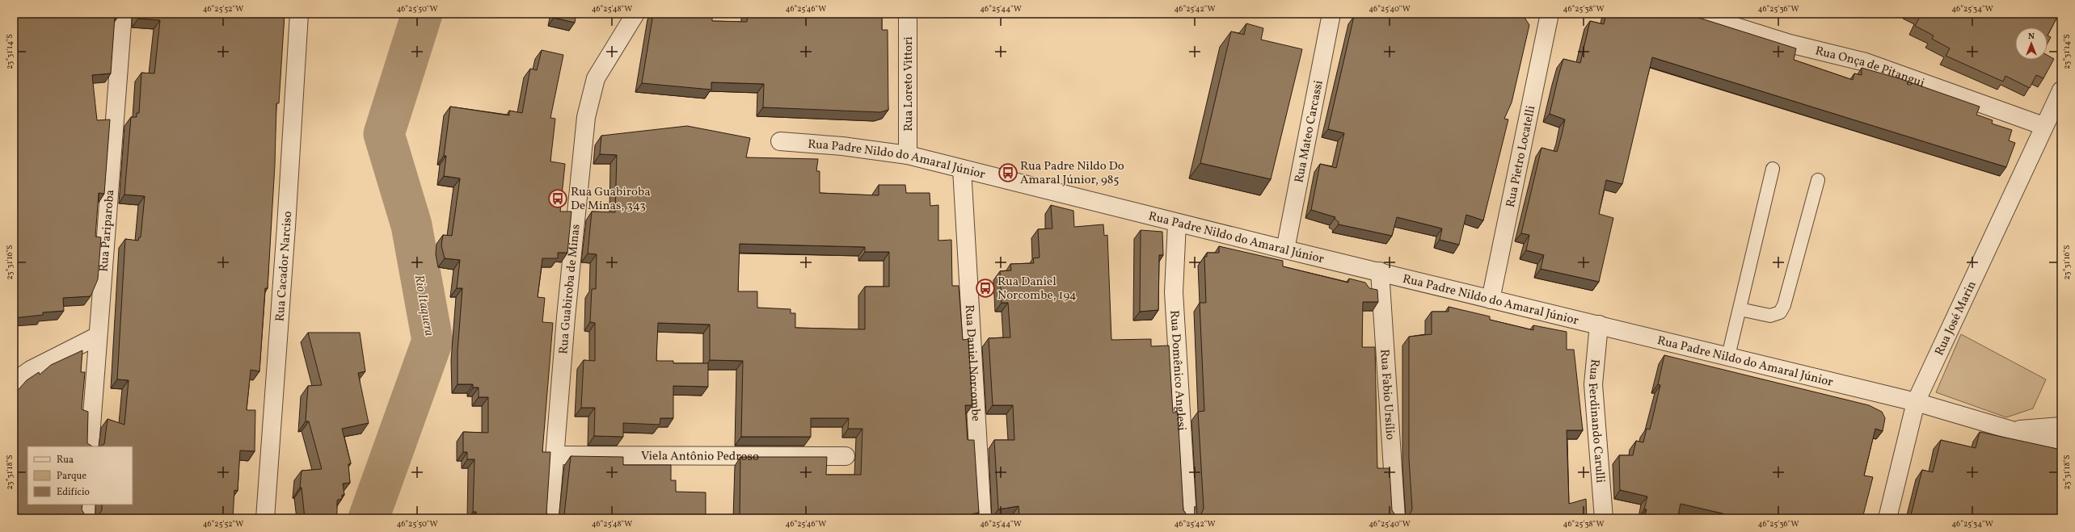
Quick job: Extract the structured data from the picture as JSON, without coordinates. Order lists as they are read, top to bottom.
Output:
{
  "streets": {
    "street": [
      "Rua Onça de Pitangui",
      "Rua Loreto Vittori",
      "Rua Mateo Carcassi",
      "Rua Pietro Locatelli",
      "Rua Padre Nildo do Amaral Júnior",
      "Rua Pariparoba",
      "Rua Cacador Narciso",
      "Rua Guabiroba de Minas",
      "Rua José Marin",
      "Rua Daniel Norcombe",
      "Rua Domênico Anglesi",
      "Rua Fabio Ursílio",
      "Rua Ferdinando Carulli",
      "Viela Antônio Pedroso"
    ]
  },
  "crossings": [
    ["Rua Onça de Pitangui", "Rua José Marin"],
    ["Rua Loreto Vittori", "Rua Padre Nildo do Amaral Júnior"],
    ["Rua Mateo Carcassi", "Rua Padre Nildo do Amaral Júnior"],
    ["Rua Pietro Locatelli", "Rua Padre Nildo do Amaral Júnior"],
    ["Rua Padre Nildo do Amaral Júnior", "Rua José Marin"],
    ["Rua Padre Nildo do Amaral Júnior", "Rua Daniel Norcombe"],
    ["Rua Padre Nildo do Amaral Júnior", "Rua Domênico Anglesi"],
    ["Rua Padre Nildo do Amaral Júnior", "Rua Fabio Ursílio"],
    ["Rua Padre Nildo do Amaral Júnior", "Rua Ferdinando Carulli"],
    ["Rua Guabiroba de Minas", "Viela Antônio Pedroso"]
  ],
  "water": ["Rio Itaquera"],
  "places": {
    "bus stop": ["Rua Padre Nildo Do Amaral Júnior, 985", "Rua Guabiroba De Minas, 343", "Rua Daniel Norcombe, 194"]
  },
  "legend": ["Rua", "Parque", "Edifício"],
  "north": "top",
  "coordinates": [
    "46°25'52\"W",
    "46°25'50\"W",
    "46°25'48\"W",
    "46°25'46\"W",
    "46°25'44\"W",
    "46°25'42\"W",
    "46°25'40\"W",
    "46°25'38\"W",
    "46°25'36\"W",
    "46°25'34\"W",
    "23°31'14\"S",
    "23°31'16\"S",
    "23°31'18\"S"
  ]
}
